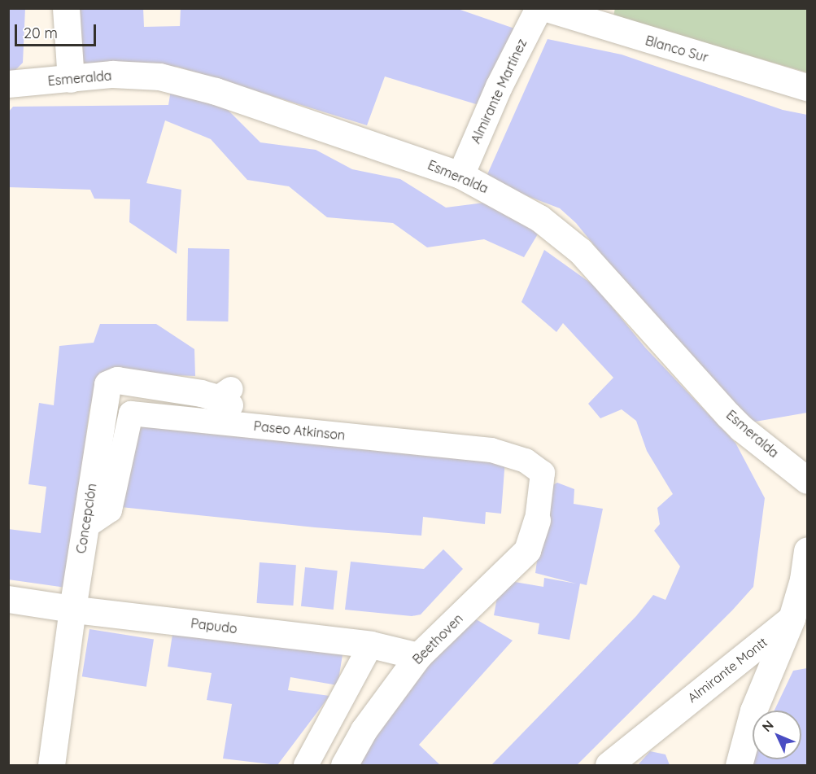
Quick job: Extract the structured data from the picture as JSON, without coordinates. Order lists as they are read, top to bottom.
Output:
{
  "streets": {
    "street": [
      "Blanco Sur",
      "Esmeralda",
      "Almirante Martínez",
      "Paseo Atkinson",
      "Concepción",
      "Papudo",
      "Beethoven",
      "Almirante Montt"
    ]
  },
  "crossings": [
    ["Esmeralda", "Almirante Martínez"],
    ["Paseo Atkinson", "Concepción"],
    ["Paseo Atkinson", "Beethoven"],
    ["Concepción", "Papudo"],
    ["Papudo", "Beethoven"]
  ],
  "scale_bar": "20 m",
  "north": "top left"
}
